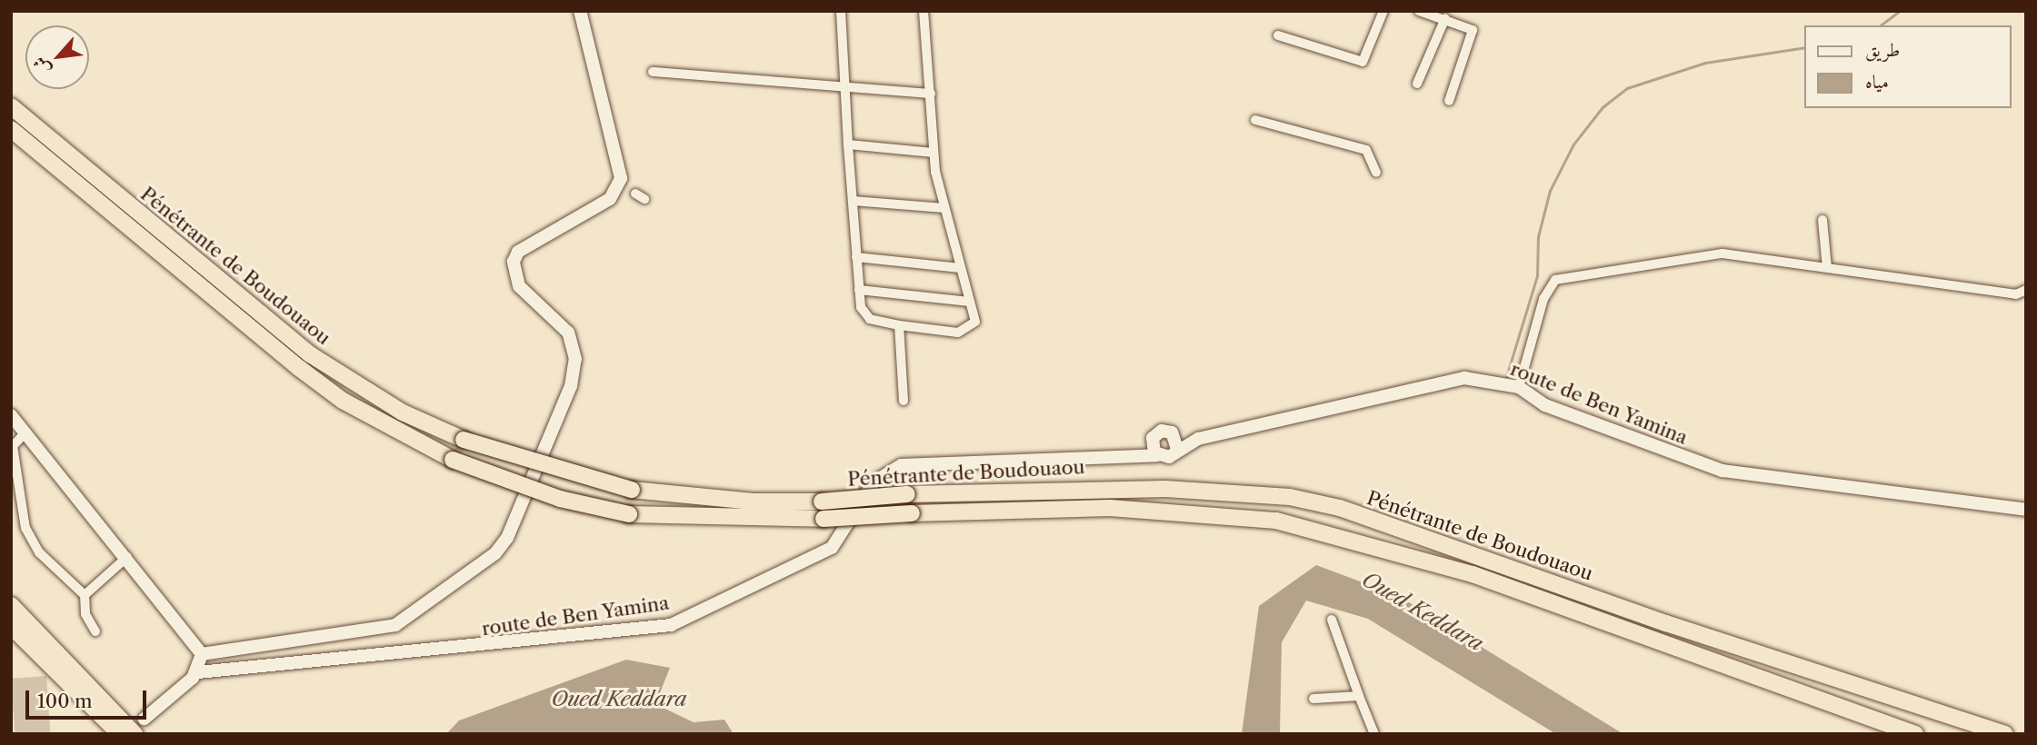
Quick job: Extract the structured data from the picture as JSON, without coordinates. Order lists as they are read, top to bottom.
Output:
{
  "streets": {
    "highway": ["Pénétrante de Boudouaou"],
    "street": ["route de Ben Yamina"]
  },
  "water": ["Oued Keddara"],
  "legend": ["طريق", "مياه"],
  "scale_bar": "100 m",
  "north": "bottom left"
}
